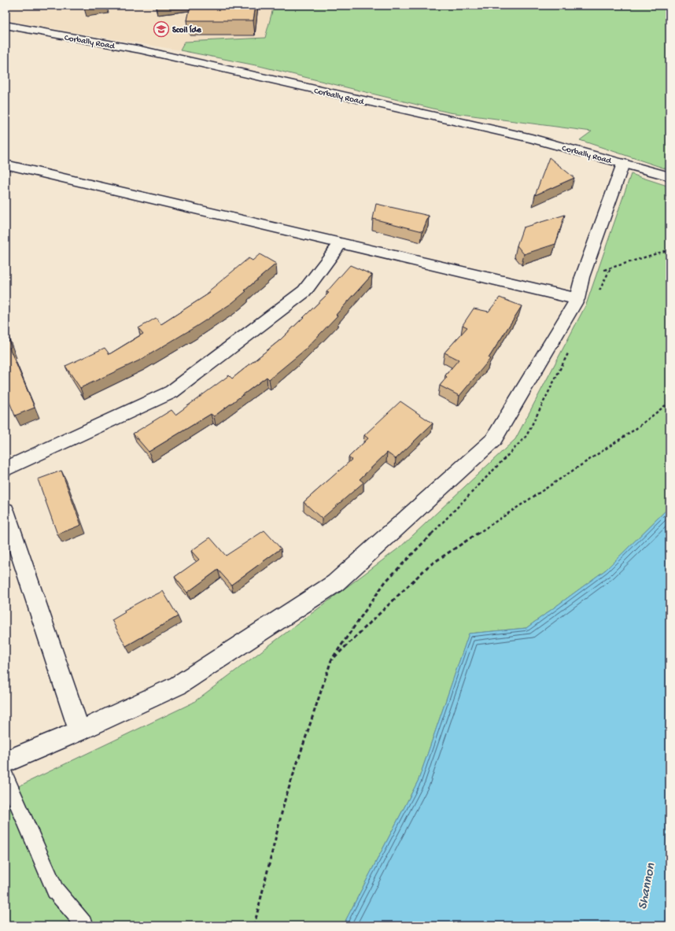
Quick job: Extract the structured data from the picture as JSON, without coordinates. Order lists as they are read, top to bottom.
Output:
{
  "streets": {
    "street": ["Corbally Road"]
  },
  "water": ["Shannon"],
  "places": {
    "school or university": ["Scoil Íde"]
  }
}
